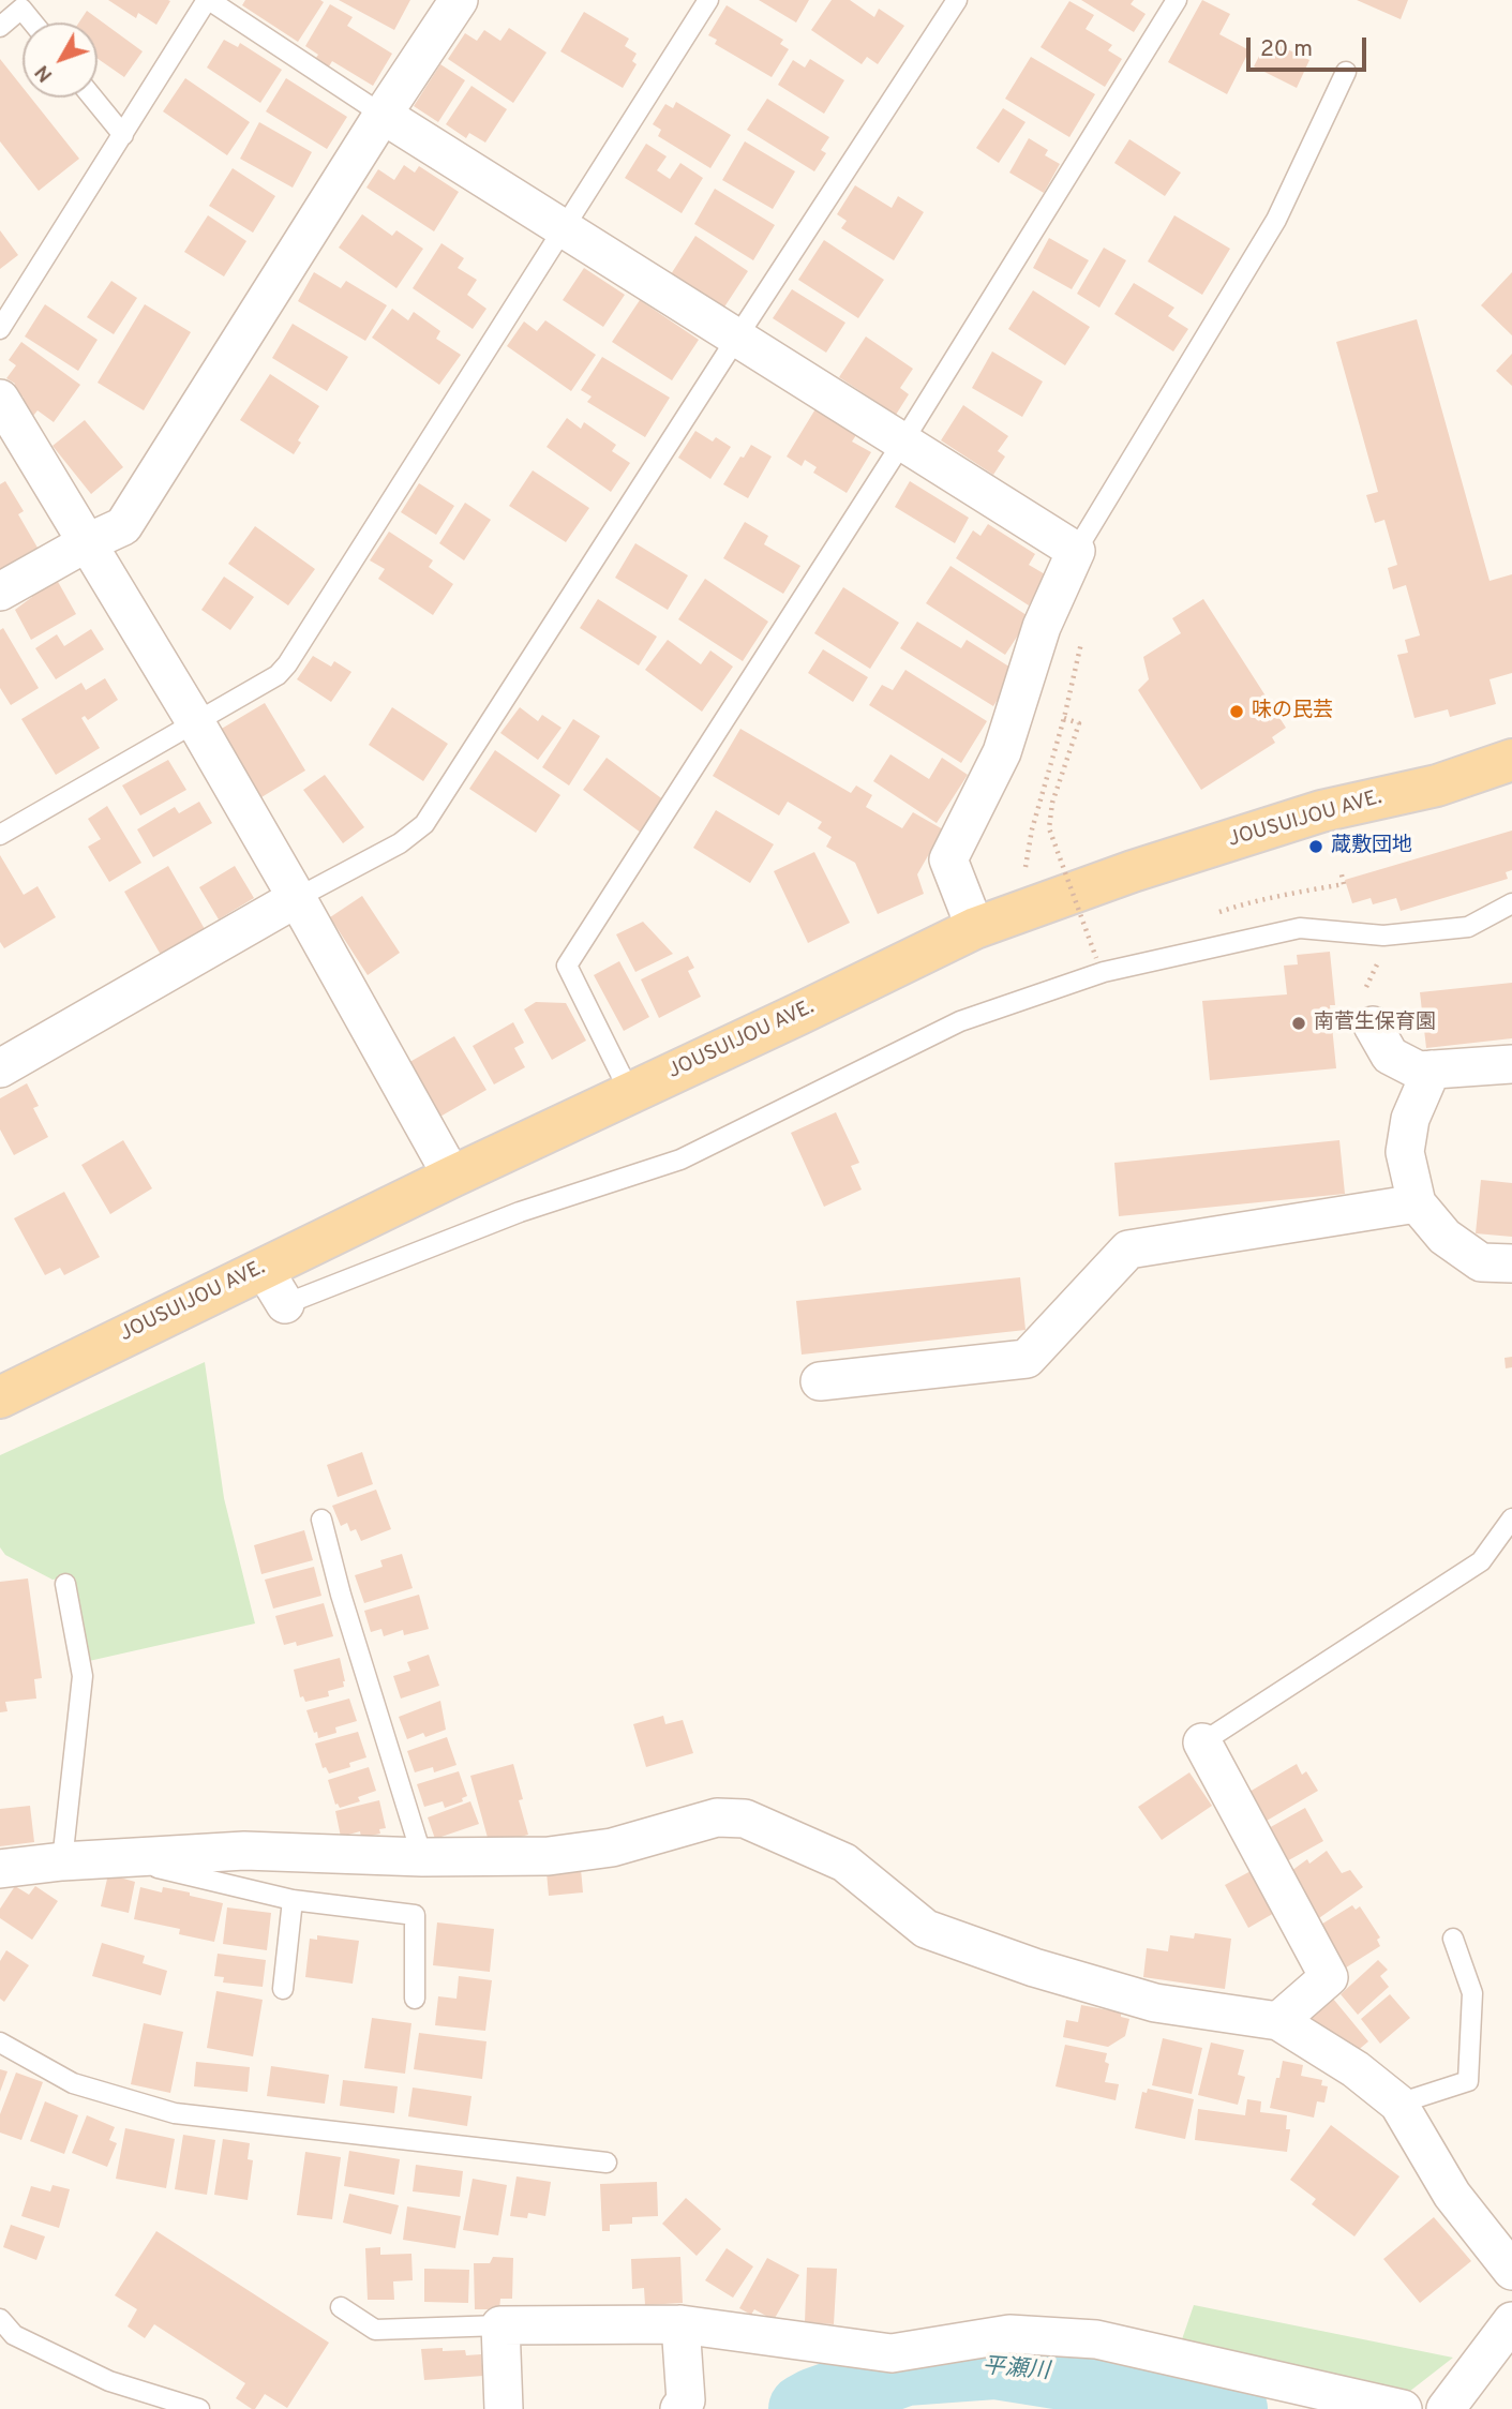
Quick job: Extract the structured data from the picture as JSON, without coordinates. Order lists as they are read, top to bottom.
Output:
{
  "streets": {
    "main road": ["JOUSUIJOU AVE."]
  },
  "water": ["平瀬川"],
  "places": ["味の民芸", "蔵敷団地", "南菅生保育園"],
  "scale_bar": "20 m",
  "north": "bottom left"
}
